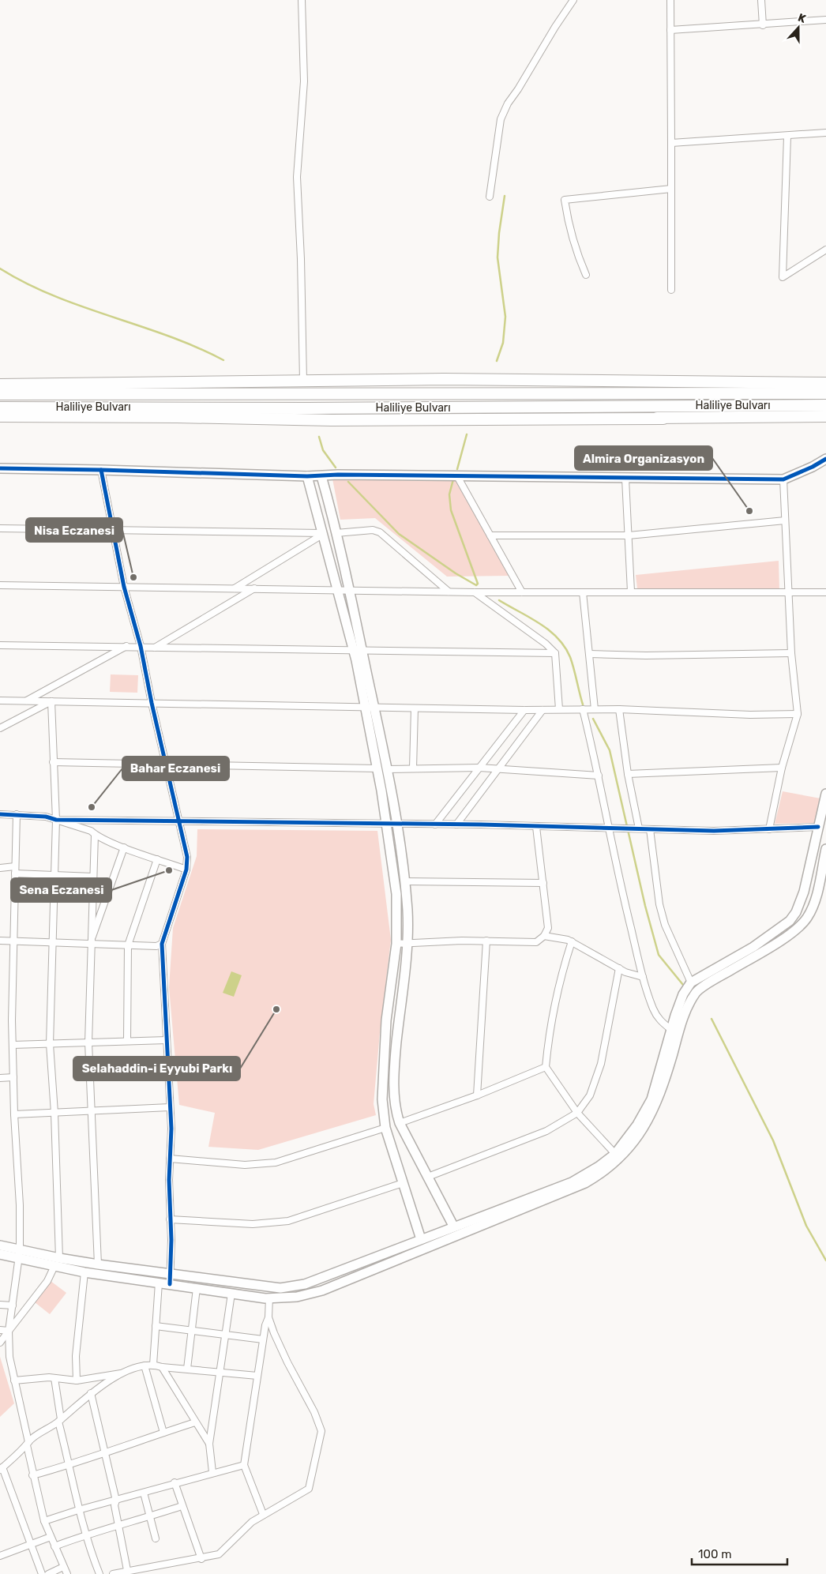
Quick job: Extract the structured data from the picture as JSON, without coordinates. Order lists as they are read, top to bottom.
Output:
{
  "streets": {
    "highway": ["Haliliye Bulvarı"]
  },
  "places": [
    "Almira Organizasyon",
    "Nisa Eczanesi",
    "Bahar Eczanesi",
    "Sena Eczanesi",
    "Selahaddin-i Eyyubi Parkı"
  ],
  "scale_bar": "100 m",
  "north": "top"
}
